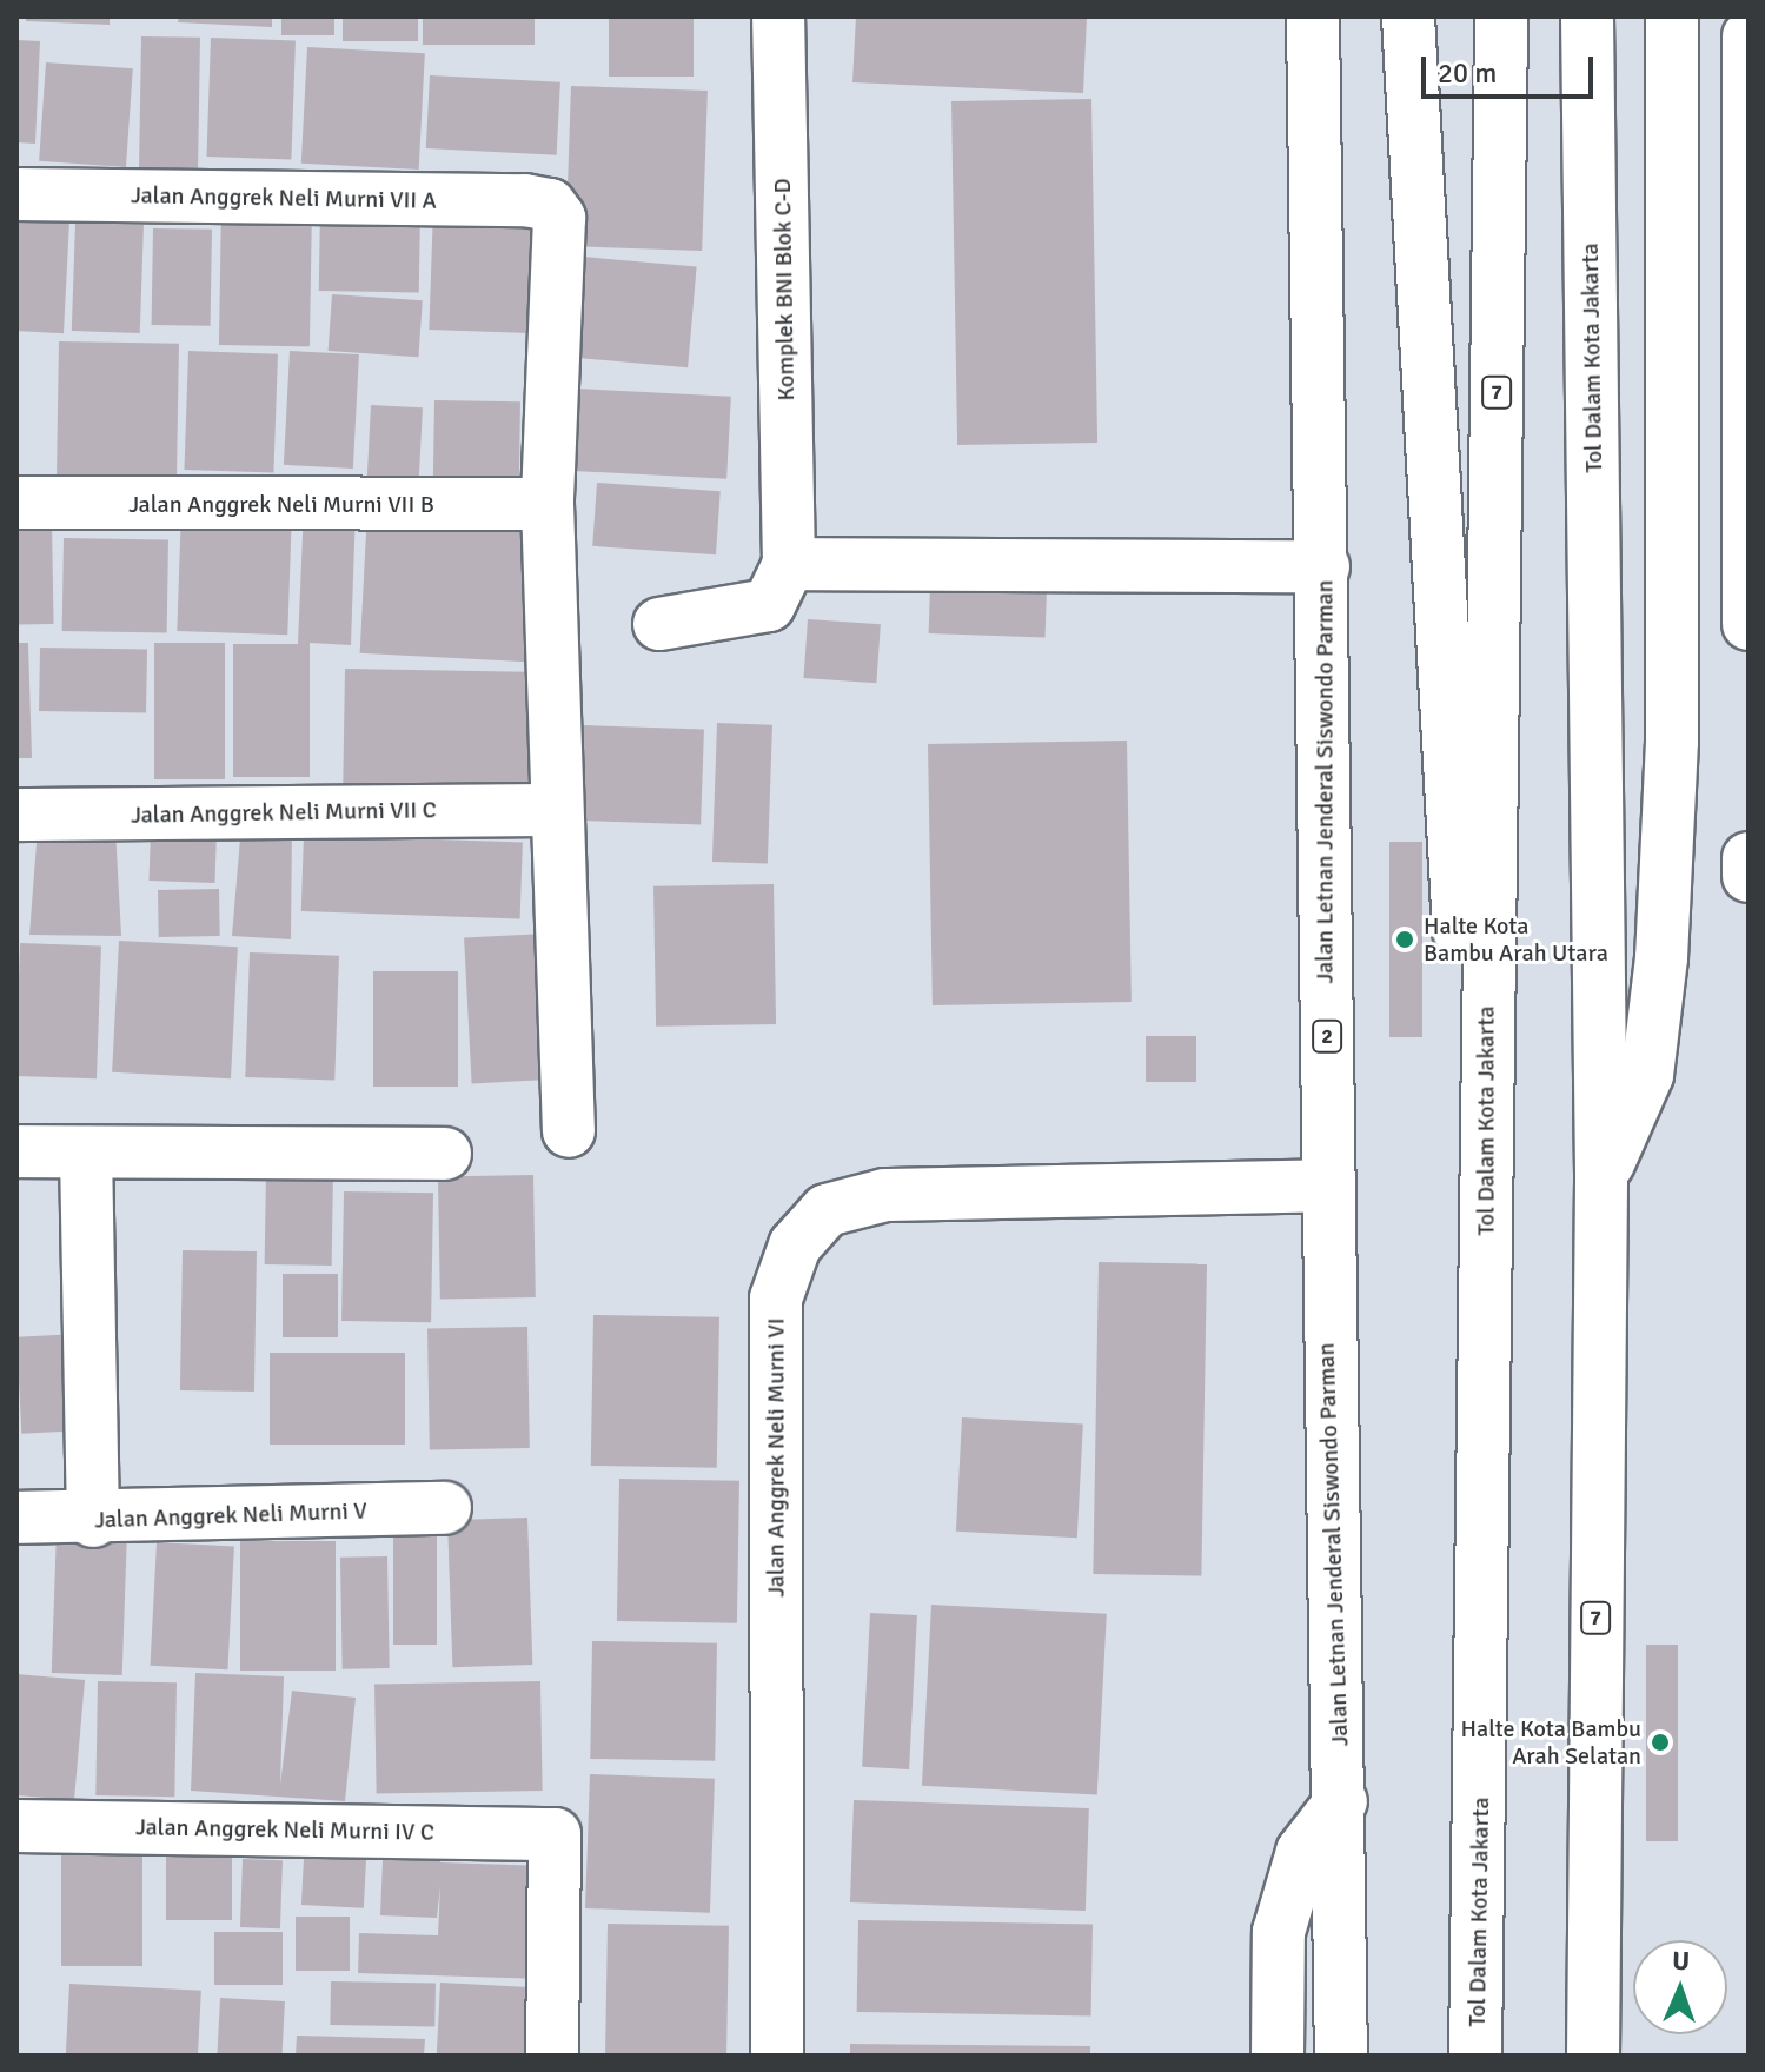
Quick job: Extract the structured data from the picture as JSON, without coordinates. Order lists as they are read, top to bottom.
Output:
{
  "streets": {
    "main road": [
      "Jalan Anggrek Neli Murni VII A",
      "Komplek BNI Blok C-D",
      "Tol Dalam Kota Jakarta",
      "7",
      "Jalan Anggrek Neli Murni VII B",
      "Jalan Letnan Jenderal Siswondo Parman",
      "Jalan Anggrek Neli Murni VII C",
      "2",
      "Jalan Anggrek Neli Murni VI",
      "Jalan Anggrek Neli Murni V",
      "Jalan Anggrek Neli Murni IV C"
    ]
  },
  "crossings": [
    ["Jalan Anggrek Neli Murni VII A", "Jalan Anggrek Neli Murni VII B"],
    ["Jalan Letnan Jenderal Siswondo Parman", "Jalan Anggrek Neli Murni VI"]
  ],
  "places": ["Halte Kota Bambu Arah Utara", "Halte Kota Bambu Arah Selatan"],
  "scale_bar": "20 m",
  "north": "top"
}
